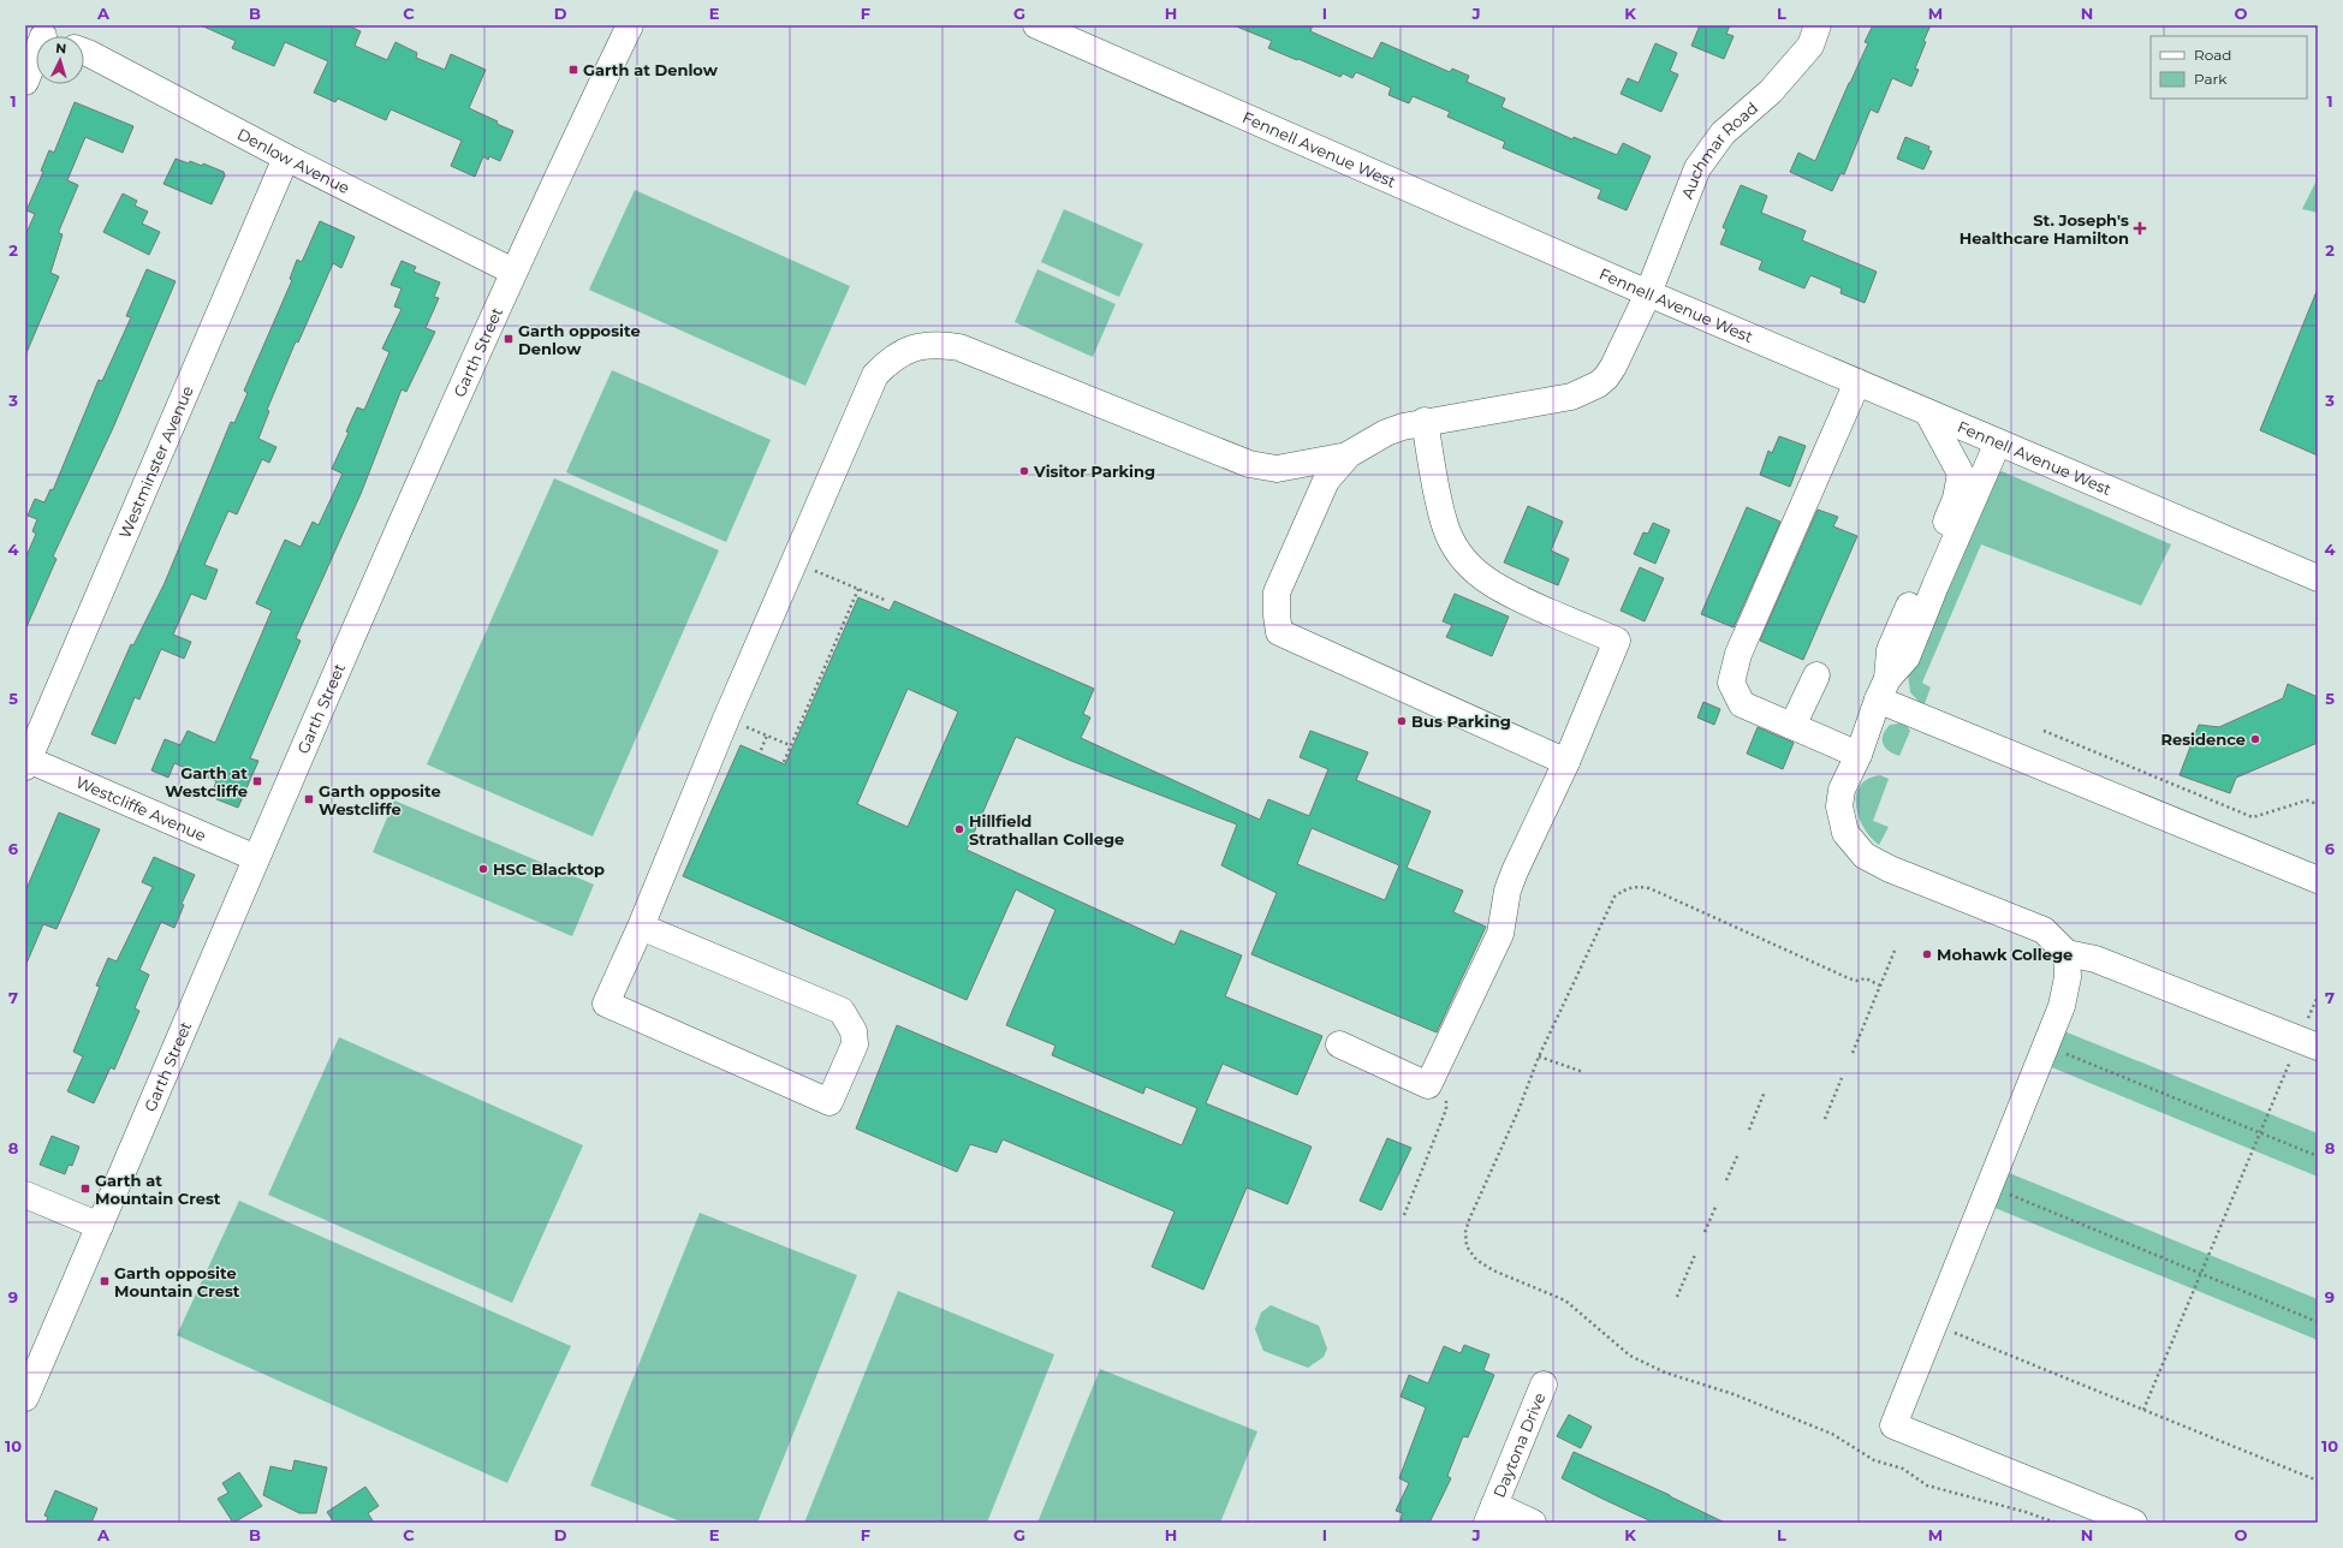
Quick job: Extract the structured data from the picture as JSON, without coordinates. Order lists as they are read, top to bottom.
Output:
{
  "streets": {
    "main road": [
      "Fennell Avenue West",
      "Auchmar Road",
      "Denlow Avenue",
      "Garth Street",
      "Westminster Avenue",
      "Westcliffe Avenue",
      "Daytona Drive"
    ]
  },
  "crossings": [
    ["Fennell Avenue West", "Auchmar Road"],
    ["Denlow Avenue", "Garth Street"],
    ["Denlow Avenue", "Westminster Avenue"],
    ["Garth Street", "Westcliffe Avenue"],
    ["Westminster Avenue", "Westcliffe Avenue"]
  ],
  "places": {
    "transit": [
      "Garth at Denlow",
      "Garth opposite Denlow",
      "Garth at Westcliffe",
      "Garth opposite Westcliffe",
      "Garth at Mountain Crest",
      "Garth opposite Mountain Crest"
    ],
    "health": ["St. Joseph's Healthcare Hamilton"],
    "other": [
      "Visitor Parking",
      "Bus Parking",
      "Residence",
      "Hillfield Strathallan College",
      "HSC Blacktop",
      "Mohawk College"
    ]
  },
  "legend": ["Road", "Park"],
  "north": "top",
  "grid": {
    "columns": [
      "A",
      "B",
      "C",
      "D",
      "E",
      "F",
      "G",
      "H",
      "I",
      "J",
      "K",
      "L",
      "M",
      "N",
      "O"
    ],
    "rows": [
      "1",
      "2",
      "3",
      "4",
      "5",
      "6",
      "7",
      "8",
      "9",
      "10"
    ]
  }
}
